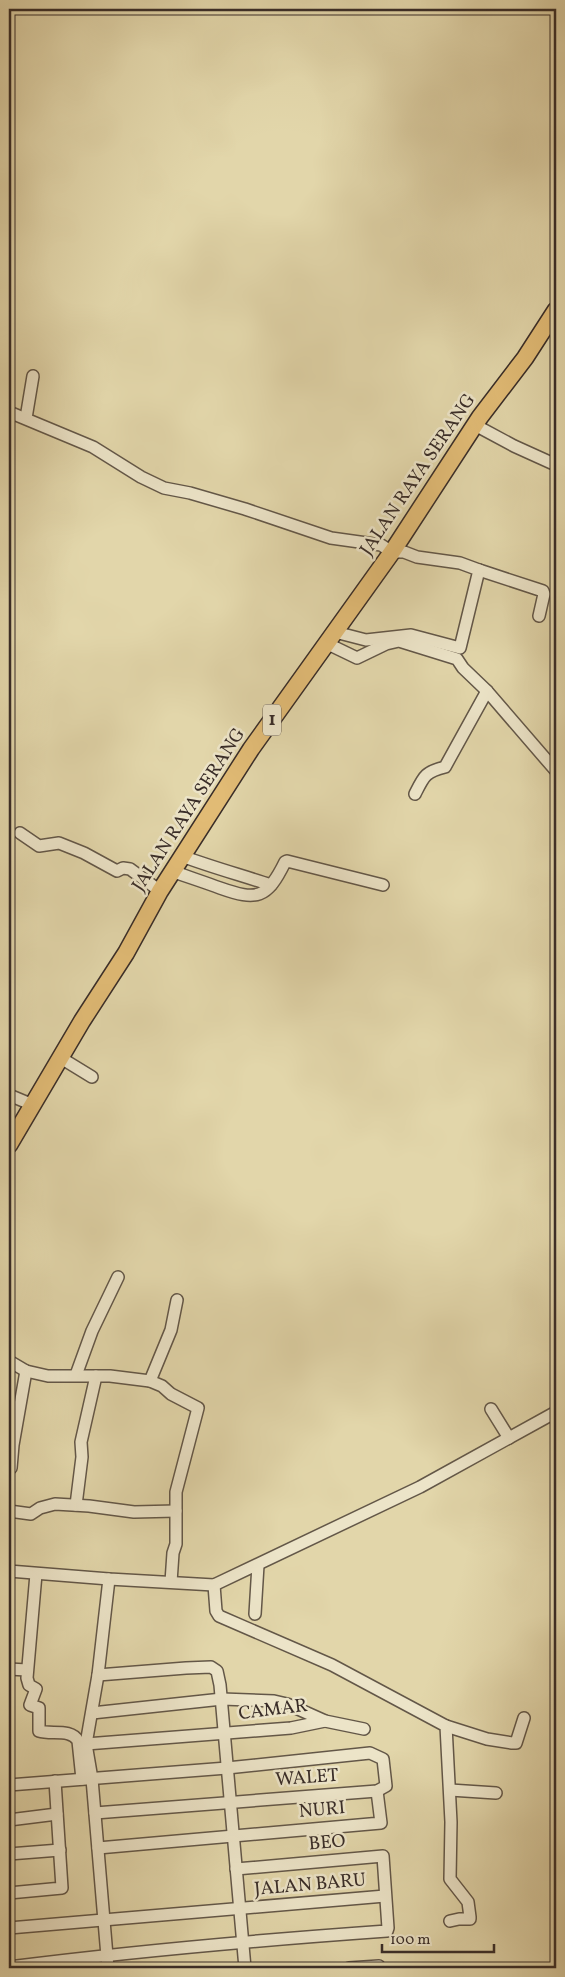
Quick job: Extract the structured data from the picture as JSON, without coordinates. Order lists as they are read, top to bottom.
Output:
{
  "streets": {
    "highway": ["JALAN RAYA SERANG", "1"],
    "street": [
      "CAMAR",
      "WALET",
      "NURI",
      "BEO",
      "JALAN BARU"
    ]
  },
  "crossings": [
    ["WALET", "NURI"],
    ["BEO", "JALAN BARU"]
  ],
  "scale_bar": "100 m"
}
